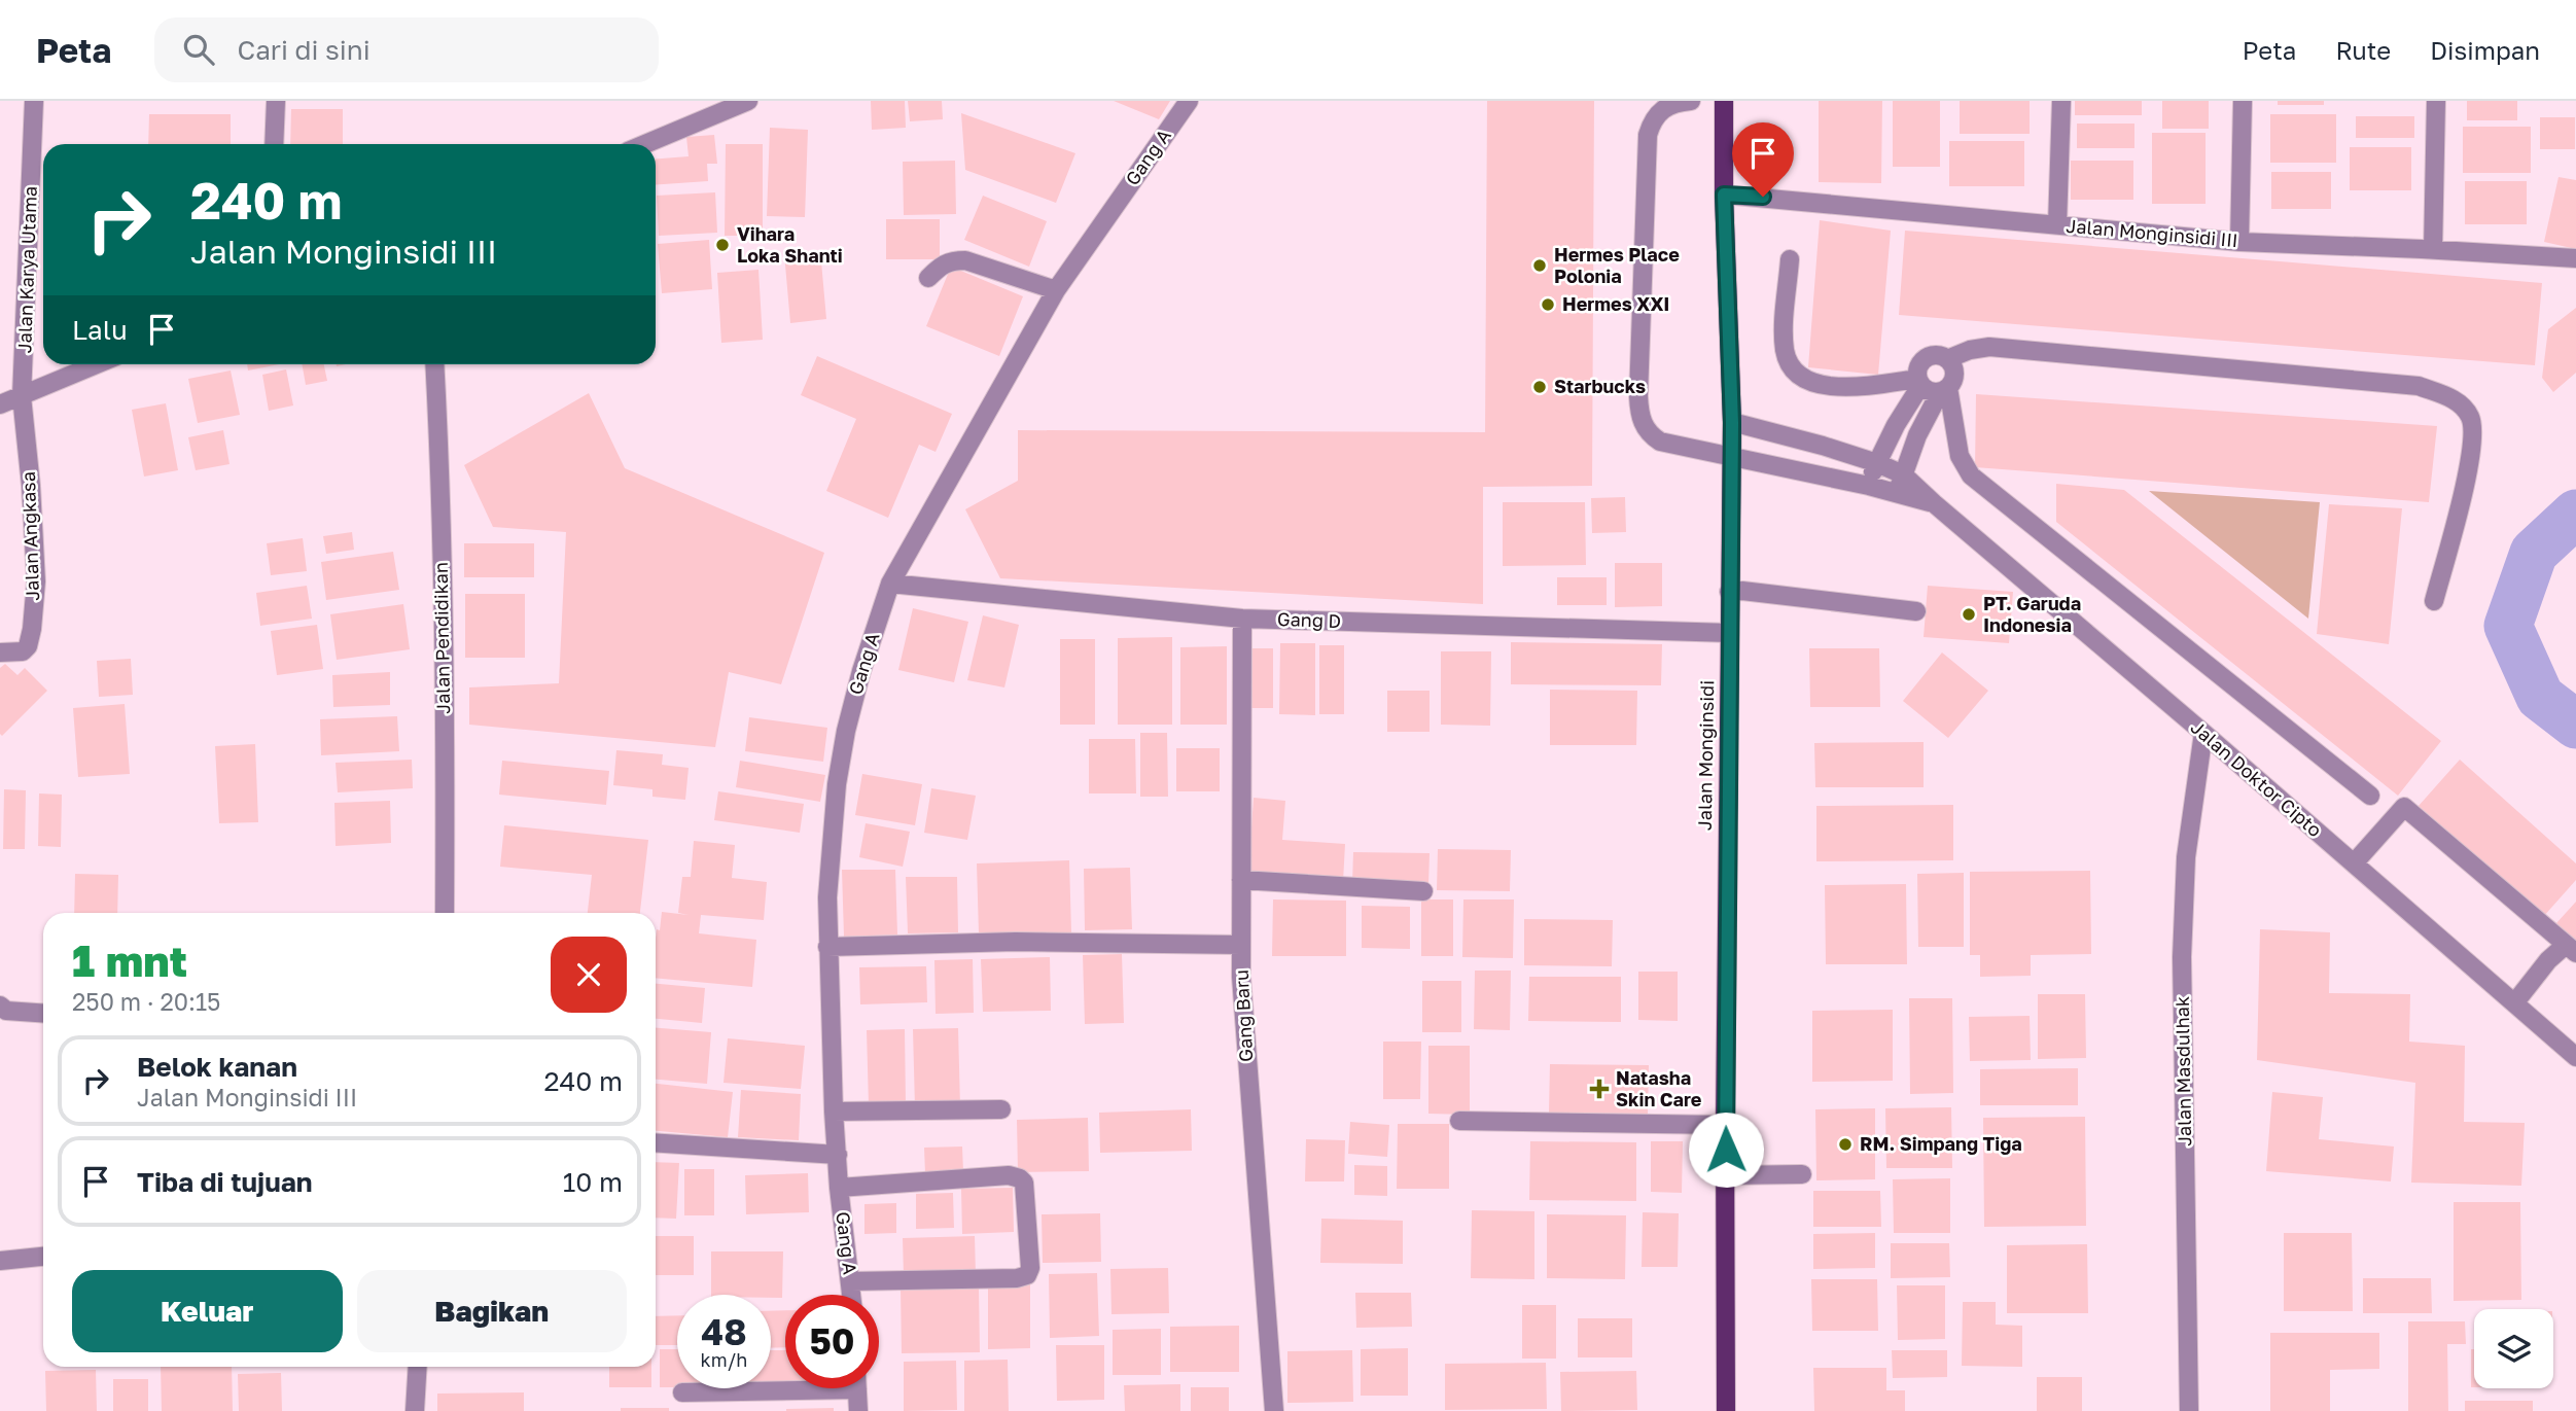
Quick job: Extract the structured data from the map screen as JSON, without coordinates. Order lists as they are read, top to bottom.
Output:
{
  "streets": {
    "main road": ["Jalan Monginsidi"],
    "street": [
      "Gang A",
      "Jalan Monginsidi III",
      "Jalan Karya Utama",
      "Jalan Angkasa",
      "Gang D",
      "Jalan Pendidikan",
      "Jalan Doktor Cipto",
      "Gang Baru",
      "Jalan Masdulhak"
    ]
  },
  "crossings": [
    ["Gang A", "Gang D"],
    ["Jalan Monginsidi III", "Jalan Monginsidi"],
    ["Jalan Karya Utama", "Jalan Angkasa"],
    ["Gang D", "Jalan Monginsidi"],
    ["Gang D", "Gang Baru"],
    ["Jalan Monginsidi", "Jalan Doktor Cipto"],
    ["Jalan Doktor Cipto", "Jalan Masdulhak"]
  ],
  "places": {
    "other": [
      "Vihara Loka Shanti",
      "Hermes Place Polonia",
      "Hermes XXI",
      "Starbucks",
      "PT. Garuda Indonesia",
      "RM. Simpang Tiga"
    ],
    "health": ["Natasha Skin Care"]
  },
  "page": {
    "header": "Peta",
    "search": "Cari di sini",
    "nav": ["Peta", "Rute", "Disimpan"],
    "turn": ["240 m", "Jalan Monginsidi III"],
    "then": "Lalu",
    "heading": ["1 mnt", "250 m · 20:15"],
    "list": [
      {
        "name": "Belok kanan",
        "note": "Jalan Monginsidi III",
        "value": "240 m"
      },
      {
        "name": "Tiba di tujuan",
        "value": "10 m"
      }
    ],
    "buttons": ["Keluar", "Bagikan"],
    "speed": "48 km/h",
    "limit": "50"
  }
}
